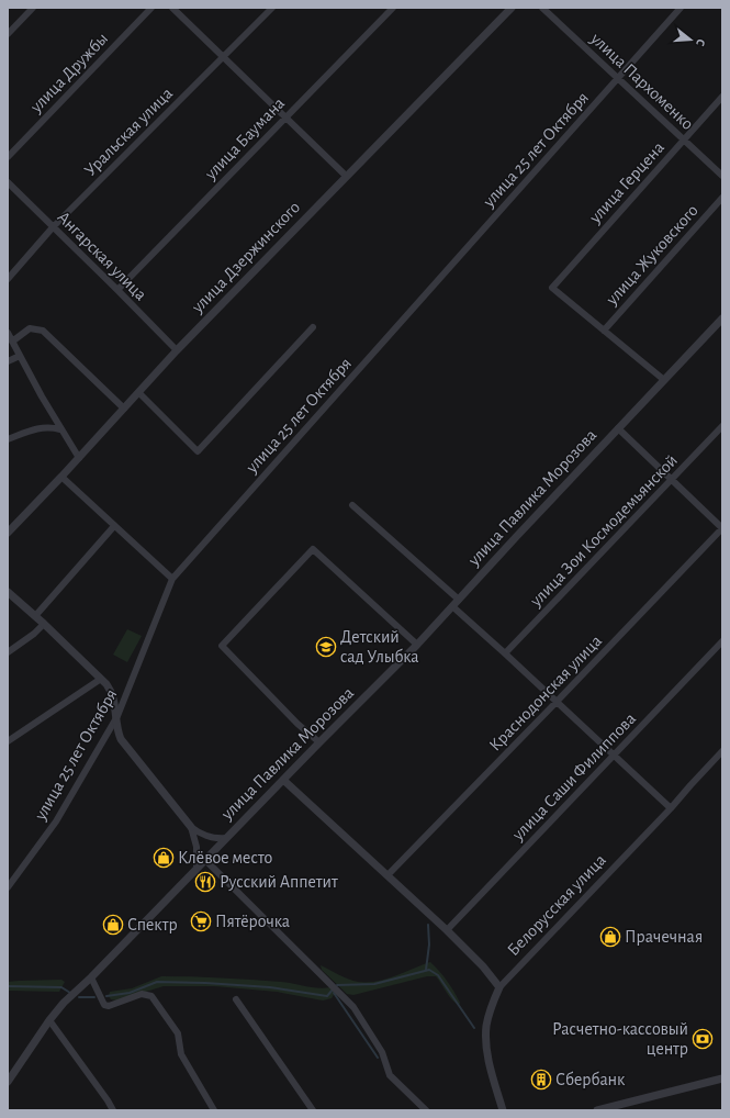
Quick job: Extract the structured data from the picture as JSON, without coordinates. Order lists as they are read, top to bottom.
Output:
{
  "streets": {
    "street": [
      "улица Дружбы",
      "улица Пархоменко",
      "Уральская улица",
      "улица Баумана",
      "улица 25 лет Октября",
      "улица Герцена",
      "улица Жуковского",
      "Ангарская улица",
      "улица Дзержинского",
      "улица Павлика Морозова",
      "улица Зои Космодемьянской",
      "Краснодонская улица",
      "улица Саши Филиппова",
      "Белорусская улица"
    ]
  },
  "crossings": [
    ["улица Пархоменко", "улица 25 лет Октября"],
    ["улица Пархоменко", "улица Герцена"],
    ["Уральская улица", "Ангарская улица"],
    ["улица Баумана", "Ангарская улица"],
    ["улица Герцена", "улица Жуковского"],
    ["Ангарская улица", "улица Дзержинского"]
  ],
  "places": {
    "school or university": ["Детский сад Улыбка"],
    "shop": ["Клёвое место", "Спектр", "Прачечная"],
    "restaurant": ["Русский Аппетит"],
    "supermarket": ["Пятёрочка"],
    "bank": ["Расчетно-кассовый центр"],
    "building": ["Сбербанк"]
  },
  "north": "right"
}
